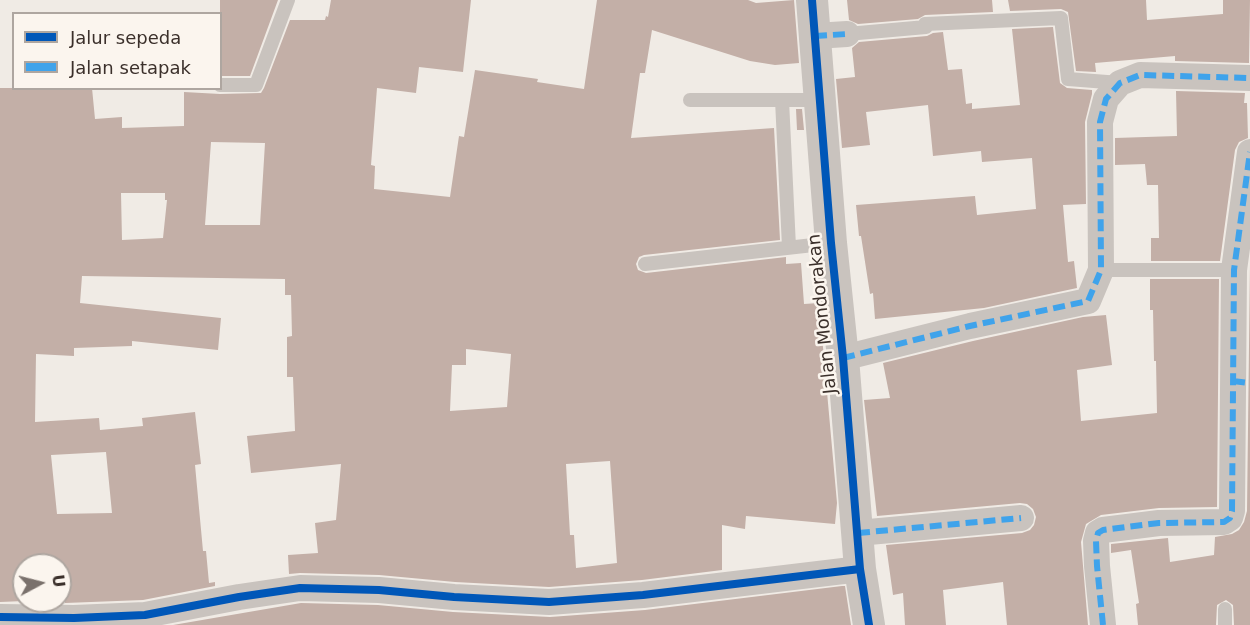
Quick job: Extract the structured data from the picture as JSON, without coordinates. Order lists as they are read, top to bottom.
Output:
{
  "streets": {
    "street": ["Jalan Mondorakan"]
  },
  "legend": ["Jalur sepeda", "Jalan setapak"],
  "north": "right"
}
